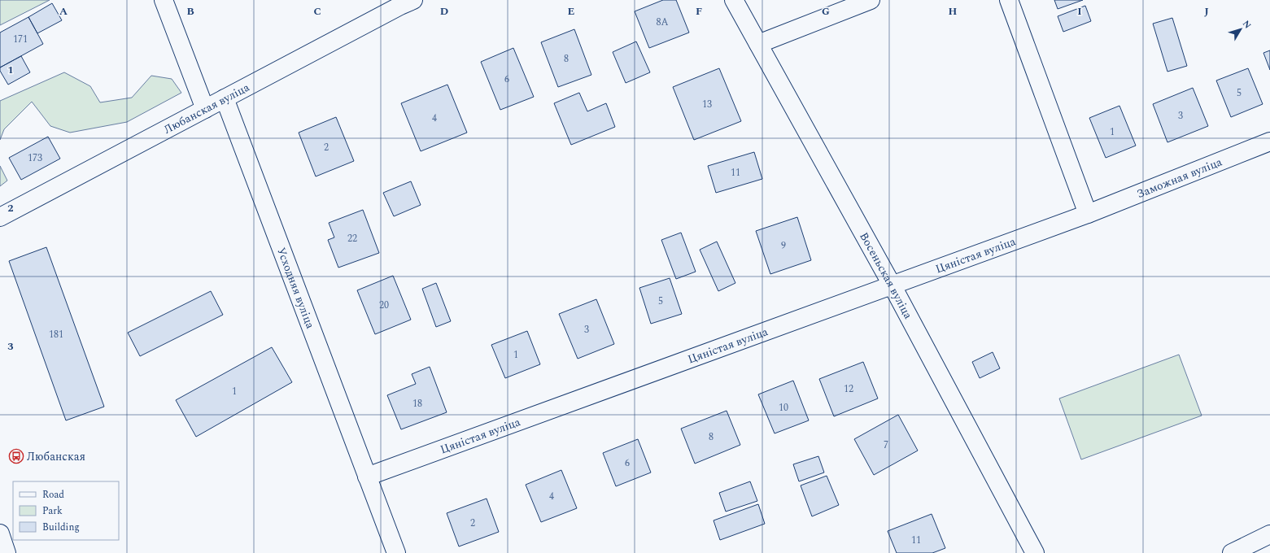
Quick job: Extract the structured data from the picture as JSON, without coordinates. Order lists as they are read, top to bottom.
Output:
{
  "streets": {
    "street": [
      "Любанская вуліца",
      "Заможная вуліца",
      "Цяністая вуліца",
      "Восеньская вуліца",
      "Усходняя вуліца"
    ]
  },
  "crossings": [
    ["Любанская вуліца", "Усходняя вуліца"],
    ["Заможная вуліца", "Цяністая вуліца"],
    ["Цяністая вуліца", "Восеньская вуліца"],
    ["Цяністая вуліца", "Усходняя вуліца"]
  ],
  "places": {
    "bus stop": ["Любанская"]
  },
  "house_numbers": [
    "8А",
    "171",
    "8",
    "6",
    "5",
    "13",
    "3",
    "4",
    "1",
    "2",
    "173",
    "11",
    "22",
    "9",
    "5",
    "20",
    "3",
    "181",
    "1",
    "12",
    "1",
    "18",
    "10",
    "8",
    "7",
    "6",
    "4",
    "2",
    "11"
  ],
  "legend": ["Road", "Park", "Building"],
  "north": "top right",
  "grid": {
    "columns": [
      "A",
      "B",
      "C",
      "D",
      "E",
      "F",
      "G",
      "H",
      "I",
      "J"
    ],
    "rows": ["1", "2", "3"]
  }
}
